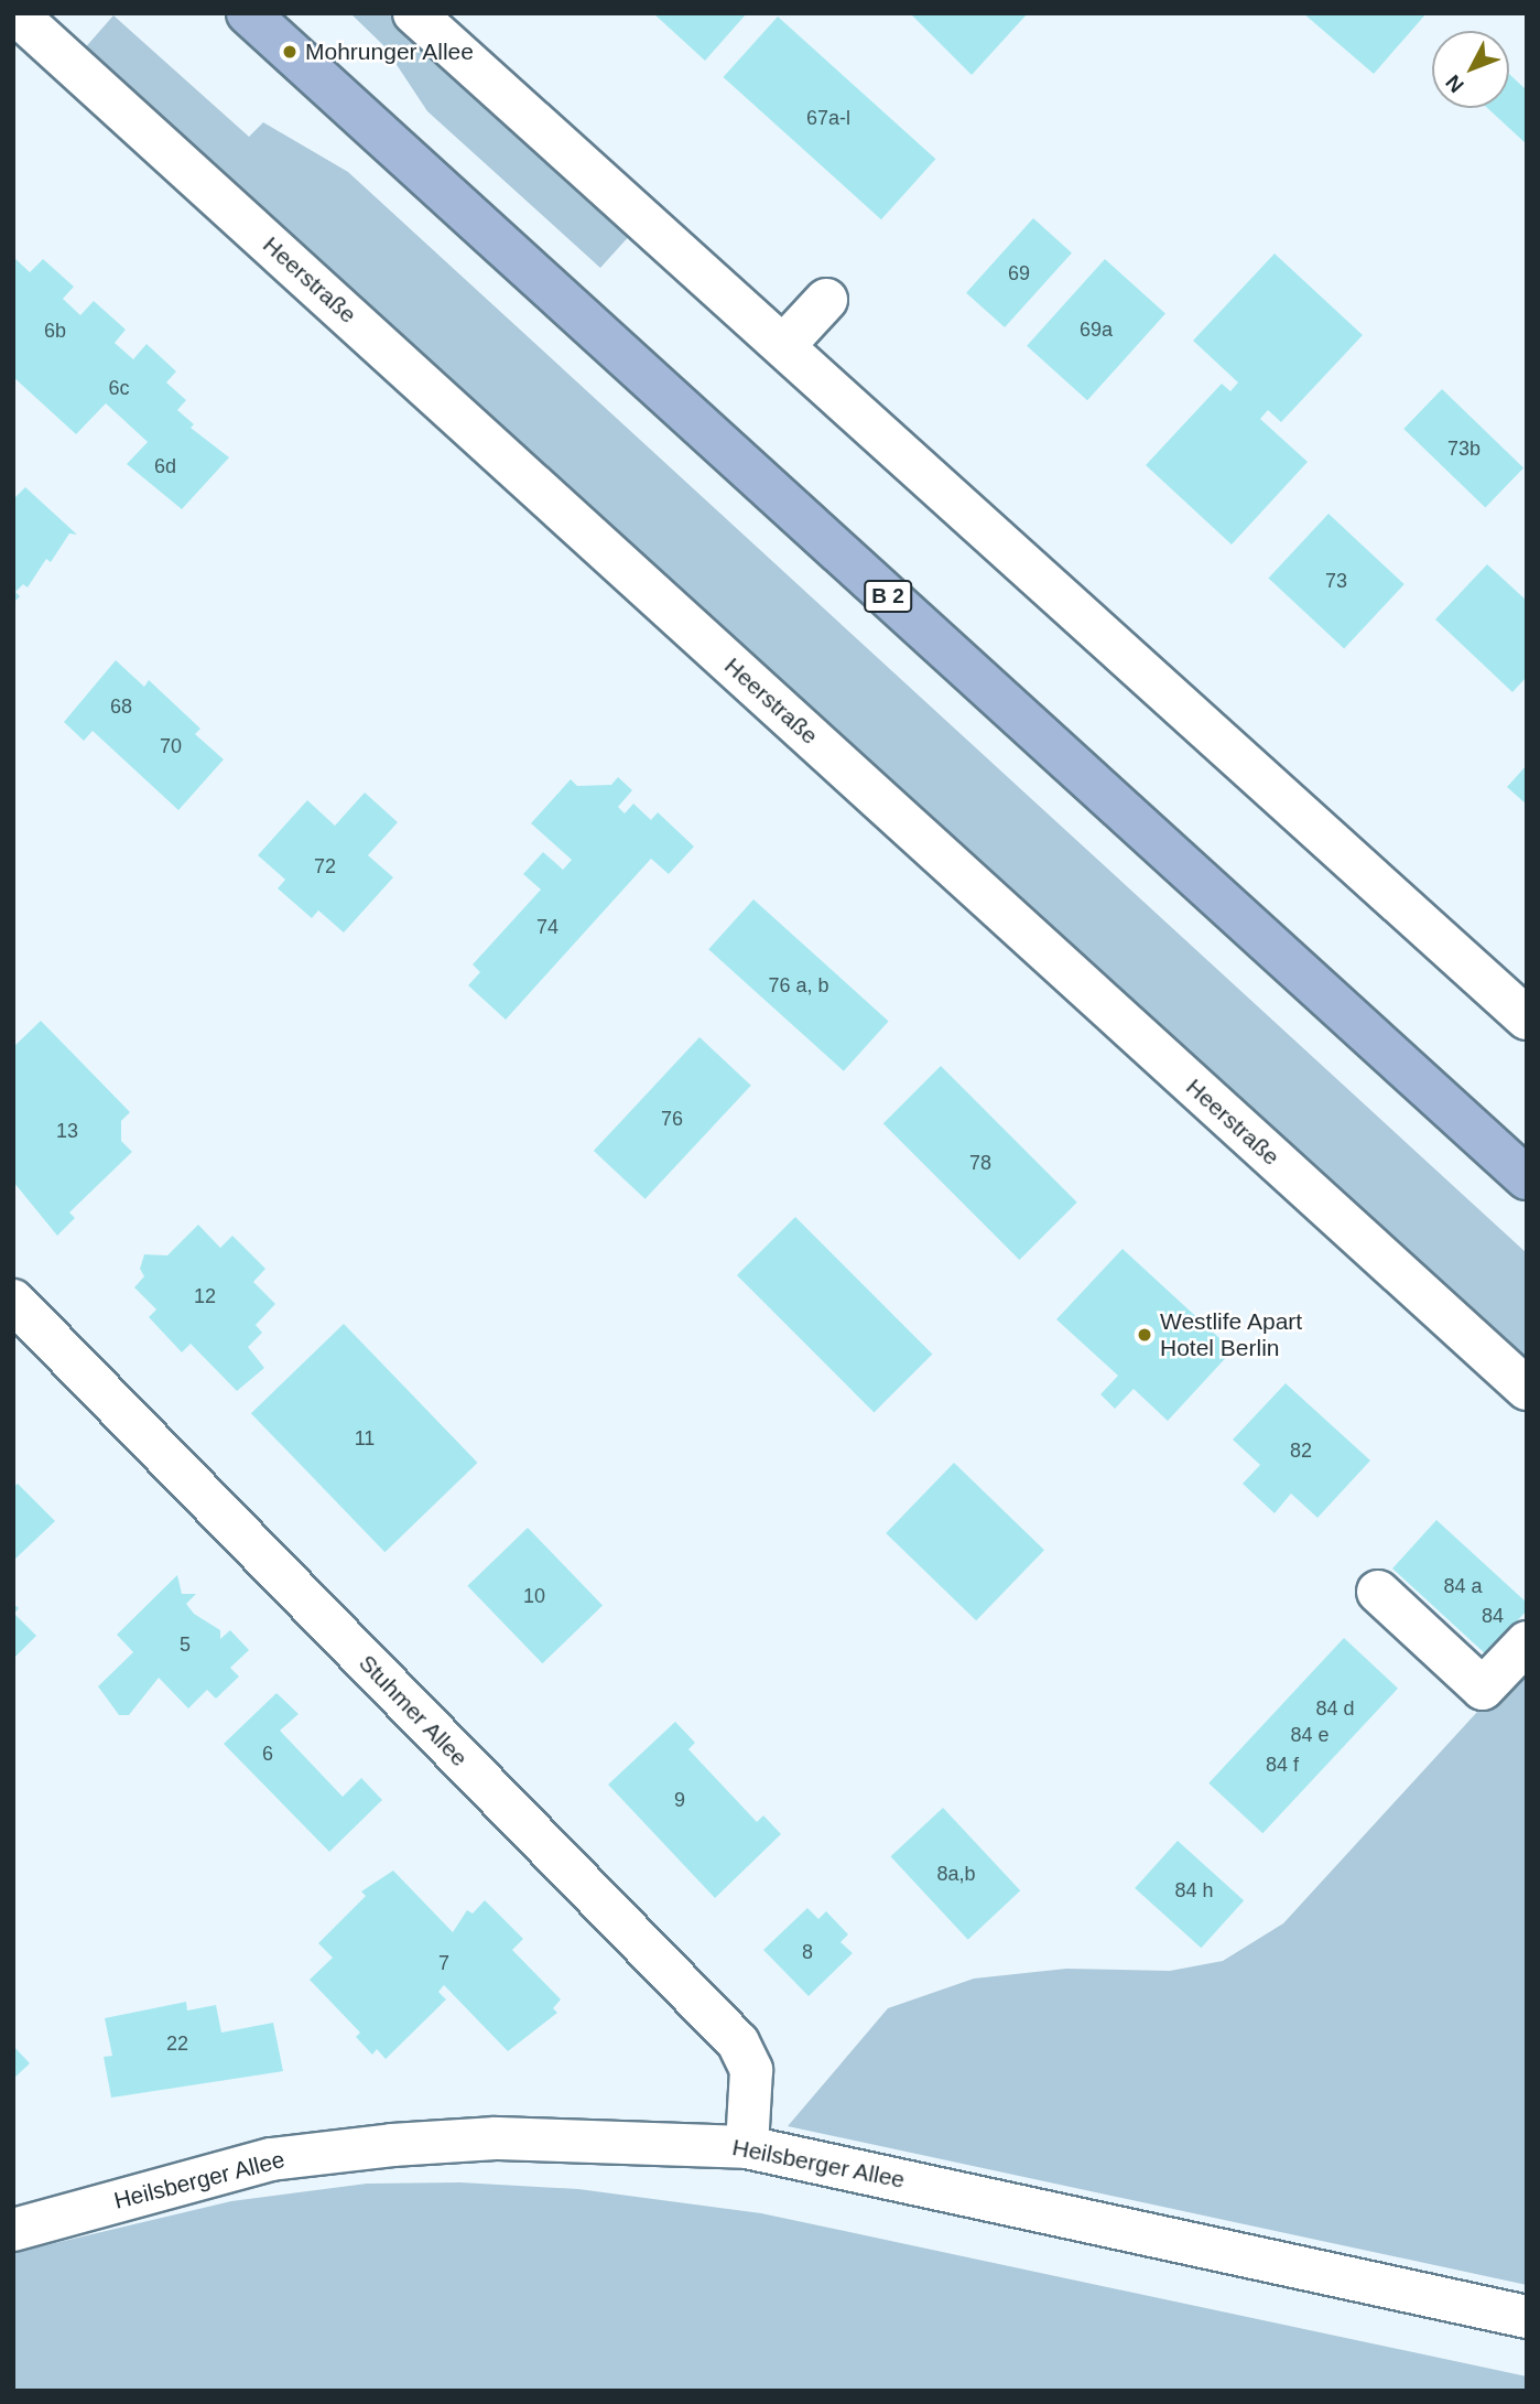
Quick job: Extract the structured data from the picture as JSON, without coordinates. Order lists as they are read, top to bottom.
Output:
{
  "streets": {
    "main road": ["B 2"],
    "street": ["Heerstraße", "Stuhmer Allee", "Heilsberger Allee"]
  },
  "crossings": [
    ["Stuhmer Allee", "Heilsberger Allee"]
  ],
  "places": ["Mohrunger Allee", "Westlife Apart Hotel Berlin"],
  "house_numbers": [
    "67a-l",
    "69",
    "69a",
    "6b",
    "6c",
    "73b",
    "6d",
    "73",
    "68",
    "70",
    "72",
    "74",
    "76 a, b",
    "76",
    "13",
    "78",
    "12",
    "11",
    "82",
    "84 a",
    "10",
    "84",
    "5",
    "84 d",
    "84 e",
    "6",
    "84 f",
    "9",
    "8a,b",
    "84 h",
    "8",
    "7",
    "22"
  ],
  "north": "bottom left"
}
